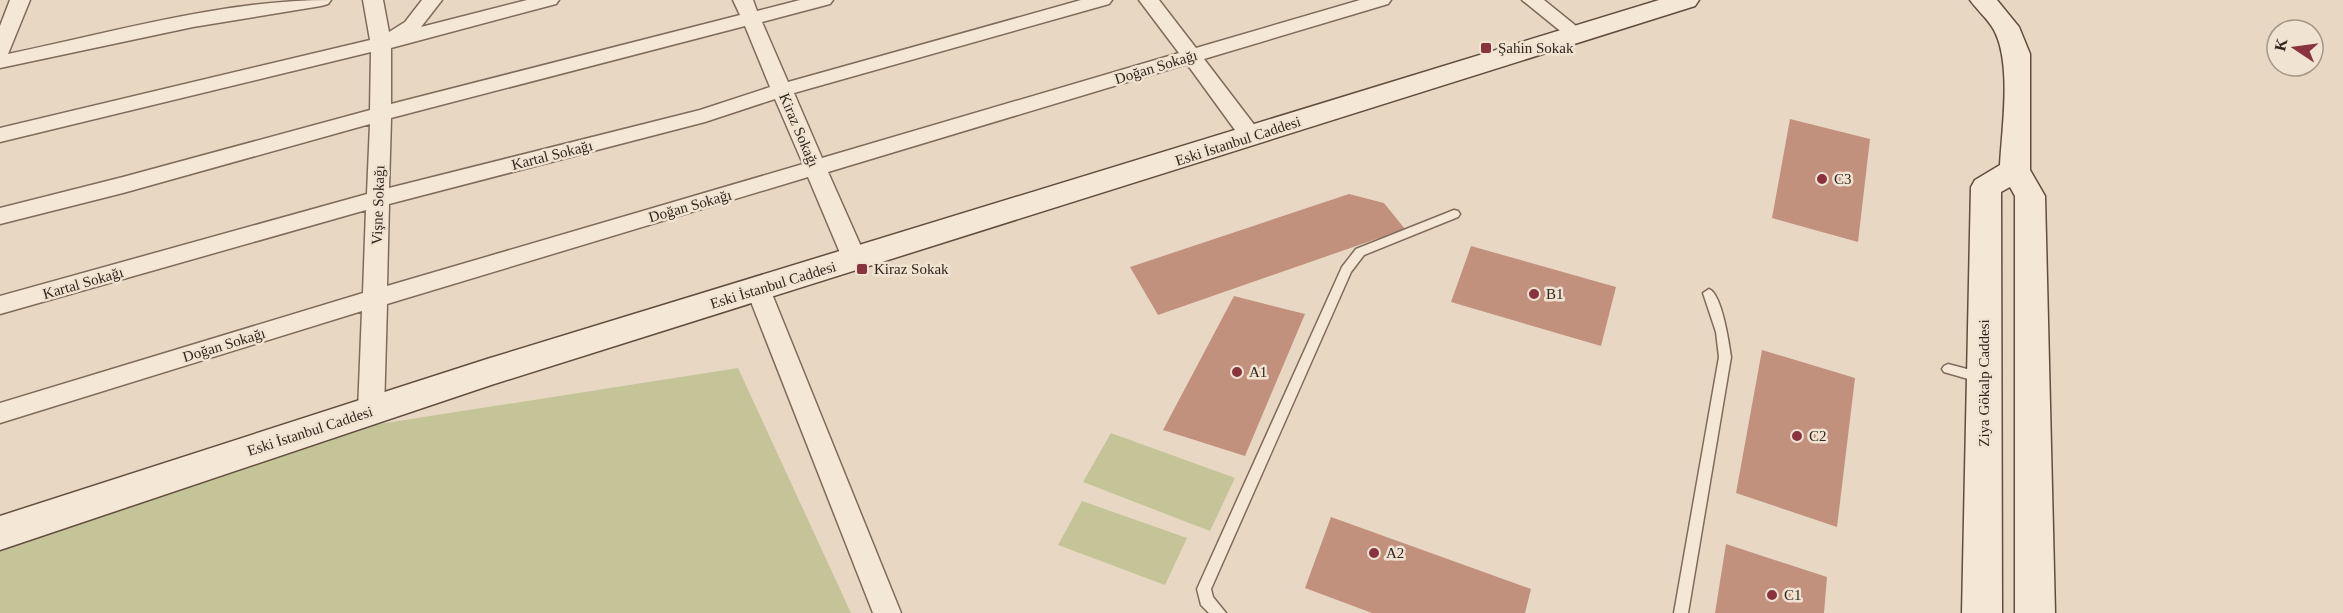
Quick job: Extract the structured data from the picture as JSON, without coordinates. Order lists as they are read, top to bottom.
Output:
{
  "streets": {
    "main road": ["Eski İstanbul Caddesi", "Ziya Gökalp Caddesi"],
    "street": [
      "Doğan Sokağı",
      "Kiraz Sokağı",
      "Kartal Sokağı",
      "Vişne Sokağı"
    ]
  },
  "crossings": [
    ["Doğan Sokağı", "Kiraz Sokağı"],
    ["Doğan Sokağı", "Vişne Sokağı"],
    ["Kiraz Sokağı", "Eski İstanbul Caddesi"],
    ["Kiraz Sokağı", "Kartal Sokağı"],
    ["Eski İstanbul Caddesi", "Vişne Sokağı"],
    ["Kartal Sokağı", "Vişne Sokağı"]
  ],
  "places": {
    "transit": ["Şahin Sokak", "Kiraz Sokak"],
    "other": [
      "C3",
      "B1",
      "A1",
      "C2",
      "A2",
      "C1"
    ]
  },
  "north": "left"
}
